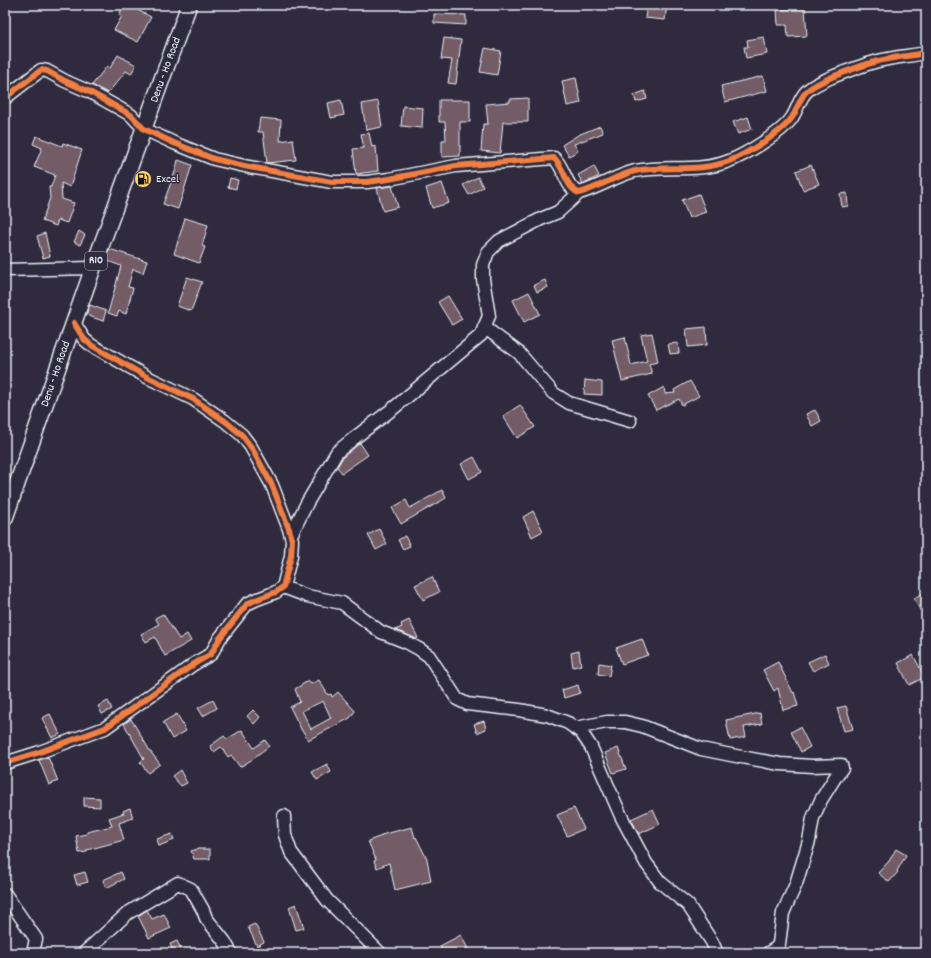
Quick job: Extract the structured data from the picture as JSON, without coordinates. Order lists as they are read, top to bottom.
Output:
{
  "streets": {
    "main road": ["Denu - Ho Road", "R10"]
  },
  "places": {
    "fuel station": ["Excel"]
  }
}
